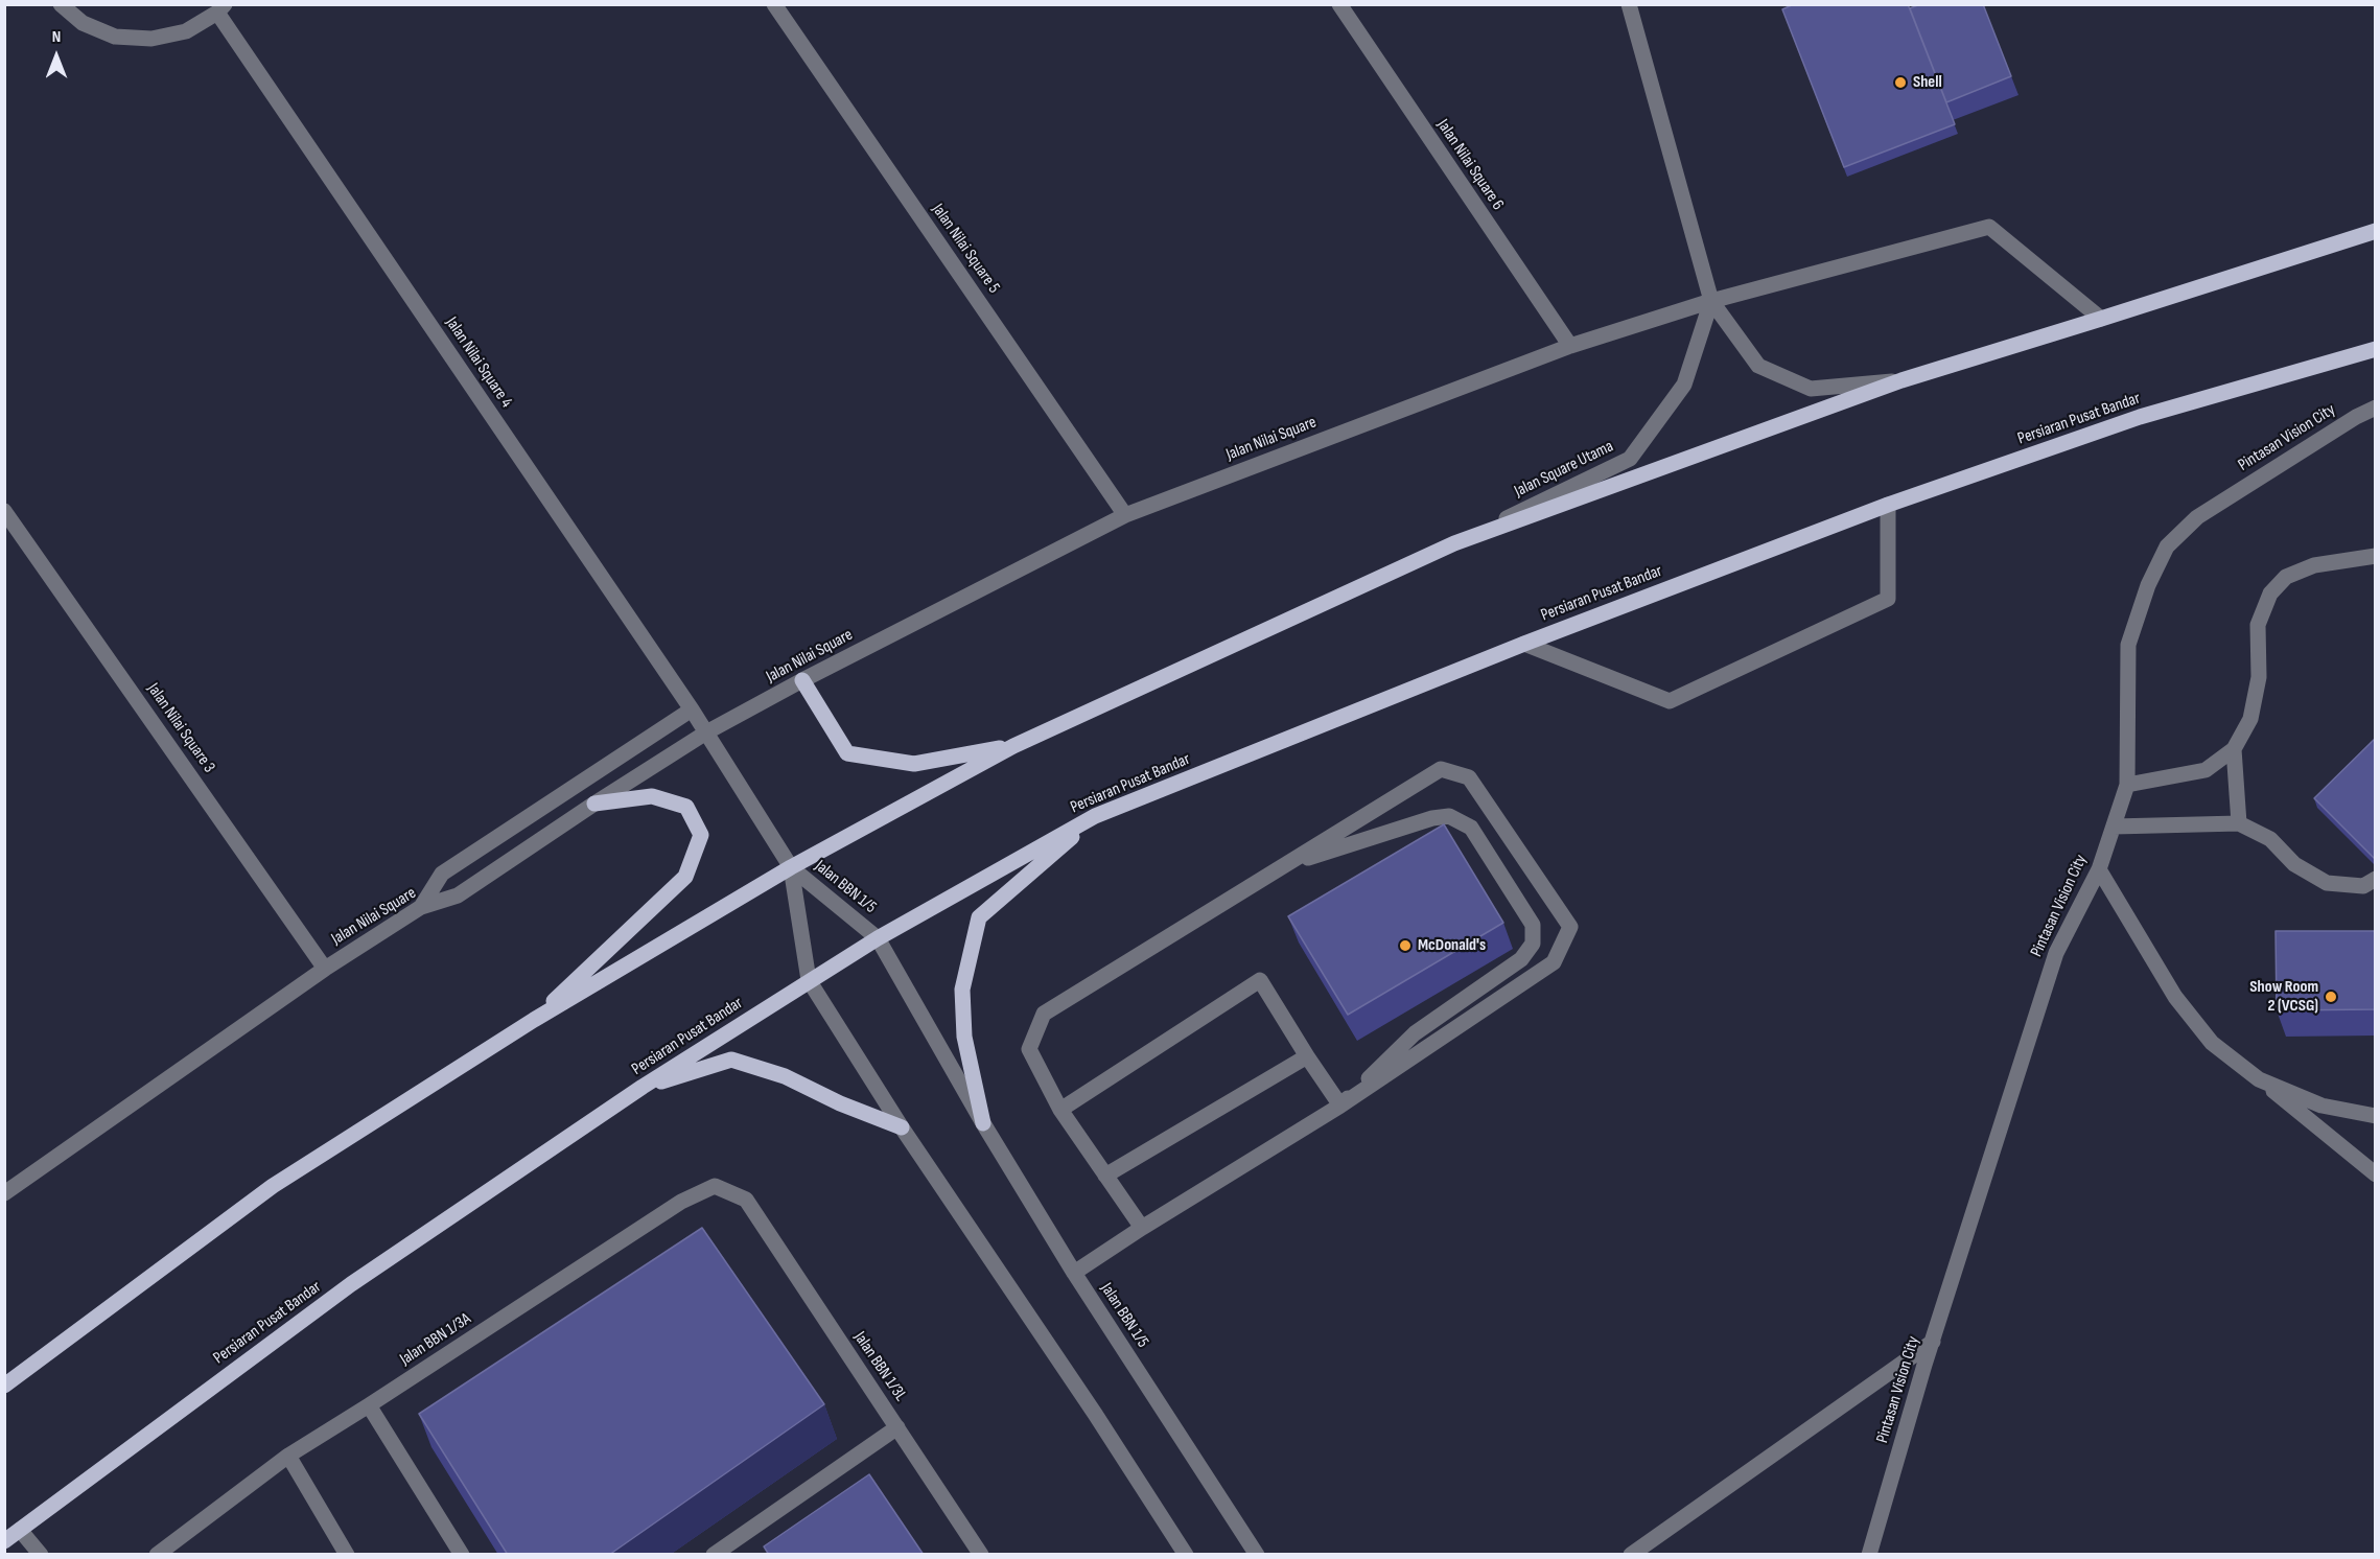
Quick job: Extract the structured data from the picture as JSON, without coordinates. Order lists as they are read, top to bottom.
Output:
{
  "streets": {
    "main road": ["Persiaran Pusat Bandar"],
    "street": [
      "Jalan Nilai Square 6",
      "Jalan Nilai Square 5",
      "Jalan Nilai Square 4",
      "Pintasan Vision City",
      "Jalan Nilai Square",
      "Jalan Square Utama",
      "Jalan Nilai Square 3",
      "Jalan BBN 1/5",
      "Jalan BBN 1/3A",
      "Jalan BBN 1/3L"
    ]
  },
  "crossings": [
    ["Jalan Nilai Square 6", "Jalan Nilai Square"],
    ["Jalan Nilai Square 5", "Jalan Nilai Square"],
    ["Jalan Nilai Square 4", "Jalan Nilai Square"],
    ["Jalan Nilai Square 4", "Jalan BBN 1/5"],
    ["Persiaran Pusat Bandar", "Jalan BBN 1/5"],
    ["Jalan Nilai Square", "Jalan Square Utama"],
    ["Jalan Nilai Square", "Jalan Nilai Square 3"],
    ["Jalan BBN 1/3A", "Jalan BBN 1/3L"]
  ],
  "places": ["Shell", "McDonald's", "Show Room 2 (VCSG)"],
  "north": "top"
}
